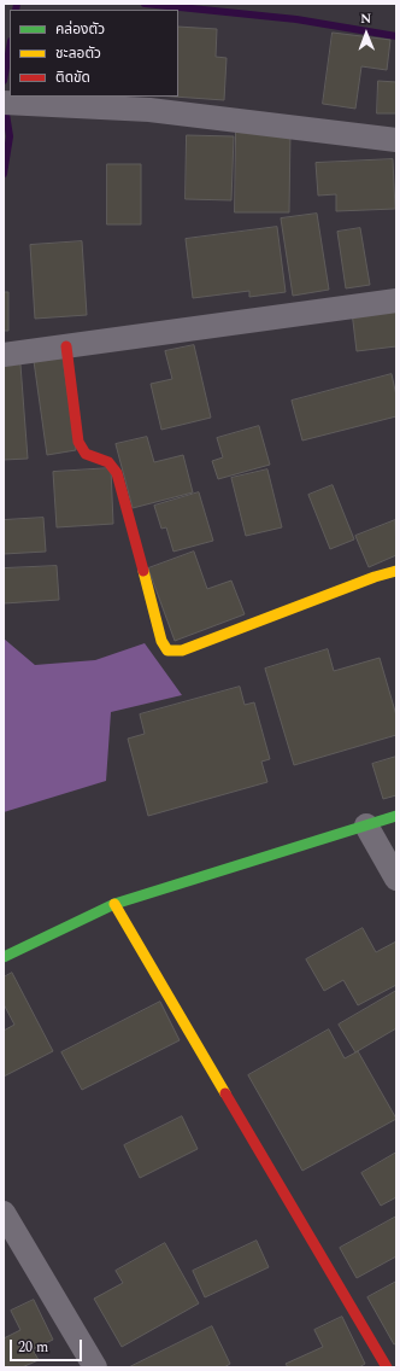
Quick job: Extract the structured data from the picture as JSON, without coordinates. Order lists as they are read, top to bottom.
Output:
{
  "legend": ["คล่องตัว", "ชะลอตัว", "ติดขัด"],
  "scale_bar": "20 m",
  "north": "top"
}
